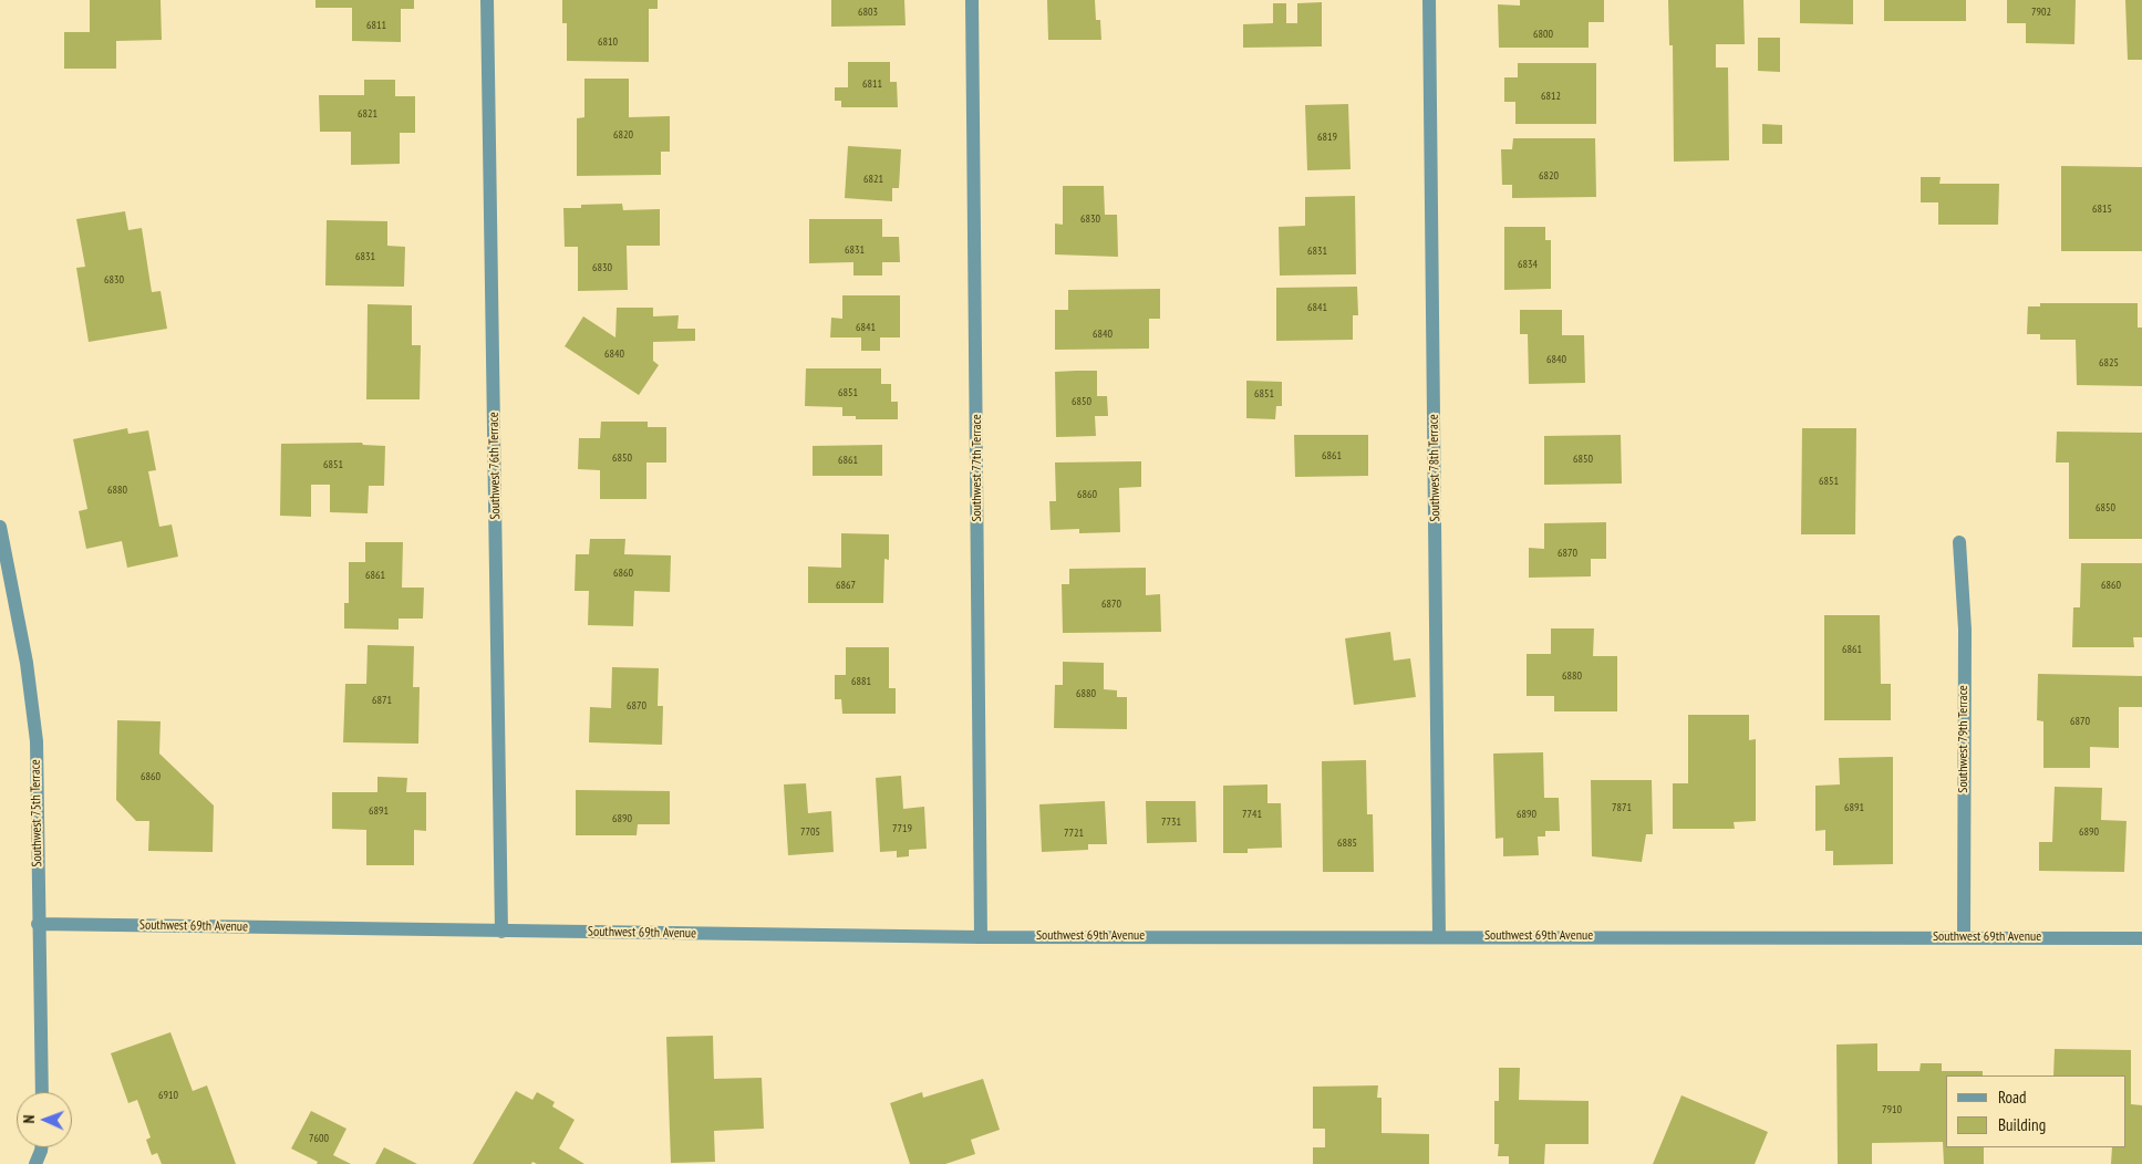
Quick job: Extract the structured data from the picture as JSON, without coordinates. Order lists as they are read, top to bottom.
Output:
{
  "streets": {
    "street": [
      "Southwest 76th Terrace",
      "Southwest 77th Terrace",
      "Southwest 78th Terrace",
      "Southwest 79th Terrace",
      "Southwest 75th Terrace",
      "Southwest 69th Avenue"
    ]
  },
  "crossings": [
    ["Southwest 76th Terrace", "Southwest 69th Avenue"],
    ["Southwest 77th Terrace", "Southwest 69th Avenue"],
    ["Southwest 78th Terrace", "Southwest 69th Avenue"],
    ["Southwest 79th Terrace", "Southwest 69th Avenue"],
    ["Southwest 75th Terrace", "Southwest 69th Avenue"]
  ],
  "house_numbers": [
    "6803",
    "7902",
    "6811",
    "6800",
    "6810",
    "6811",
    "6812",
    "6821",
    "6820",
    "6819",
    "6820",
    "6821",
    "6815",
    "6830",
    "6831",
    "6831",
    "6831",
    "6834",
    "6830",
    "6830",
    "6841",
    "6841",
    "6840",
    "6840",
    "6840",
    "6825",
    "6851",
    "6851",
    "6850",
    "6861",
    "6850",
    "6850",
    "6861",
    "6851",
    "6851",
    "6880",
    "6860",
    "6850",
    "6870",
    "6860",
    "6861",
    "6867",
    "6860",
    "6870",
    "6861",
    "6880",
    "6881",
    "6880",
    "6871",
    "6870",
    "6870",
    "6860",
    "7871",
    "6891",
    "6891",
    "7741",
    "6890",
    "6890",
    "7731",
    "7719",
    "7705",
    "6890",
    "7721",
    "6885",
    "6910",
    "7910",
    "7600"
  ],
  "legend": ["Road", "Building"],
  "north": "left"
}
